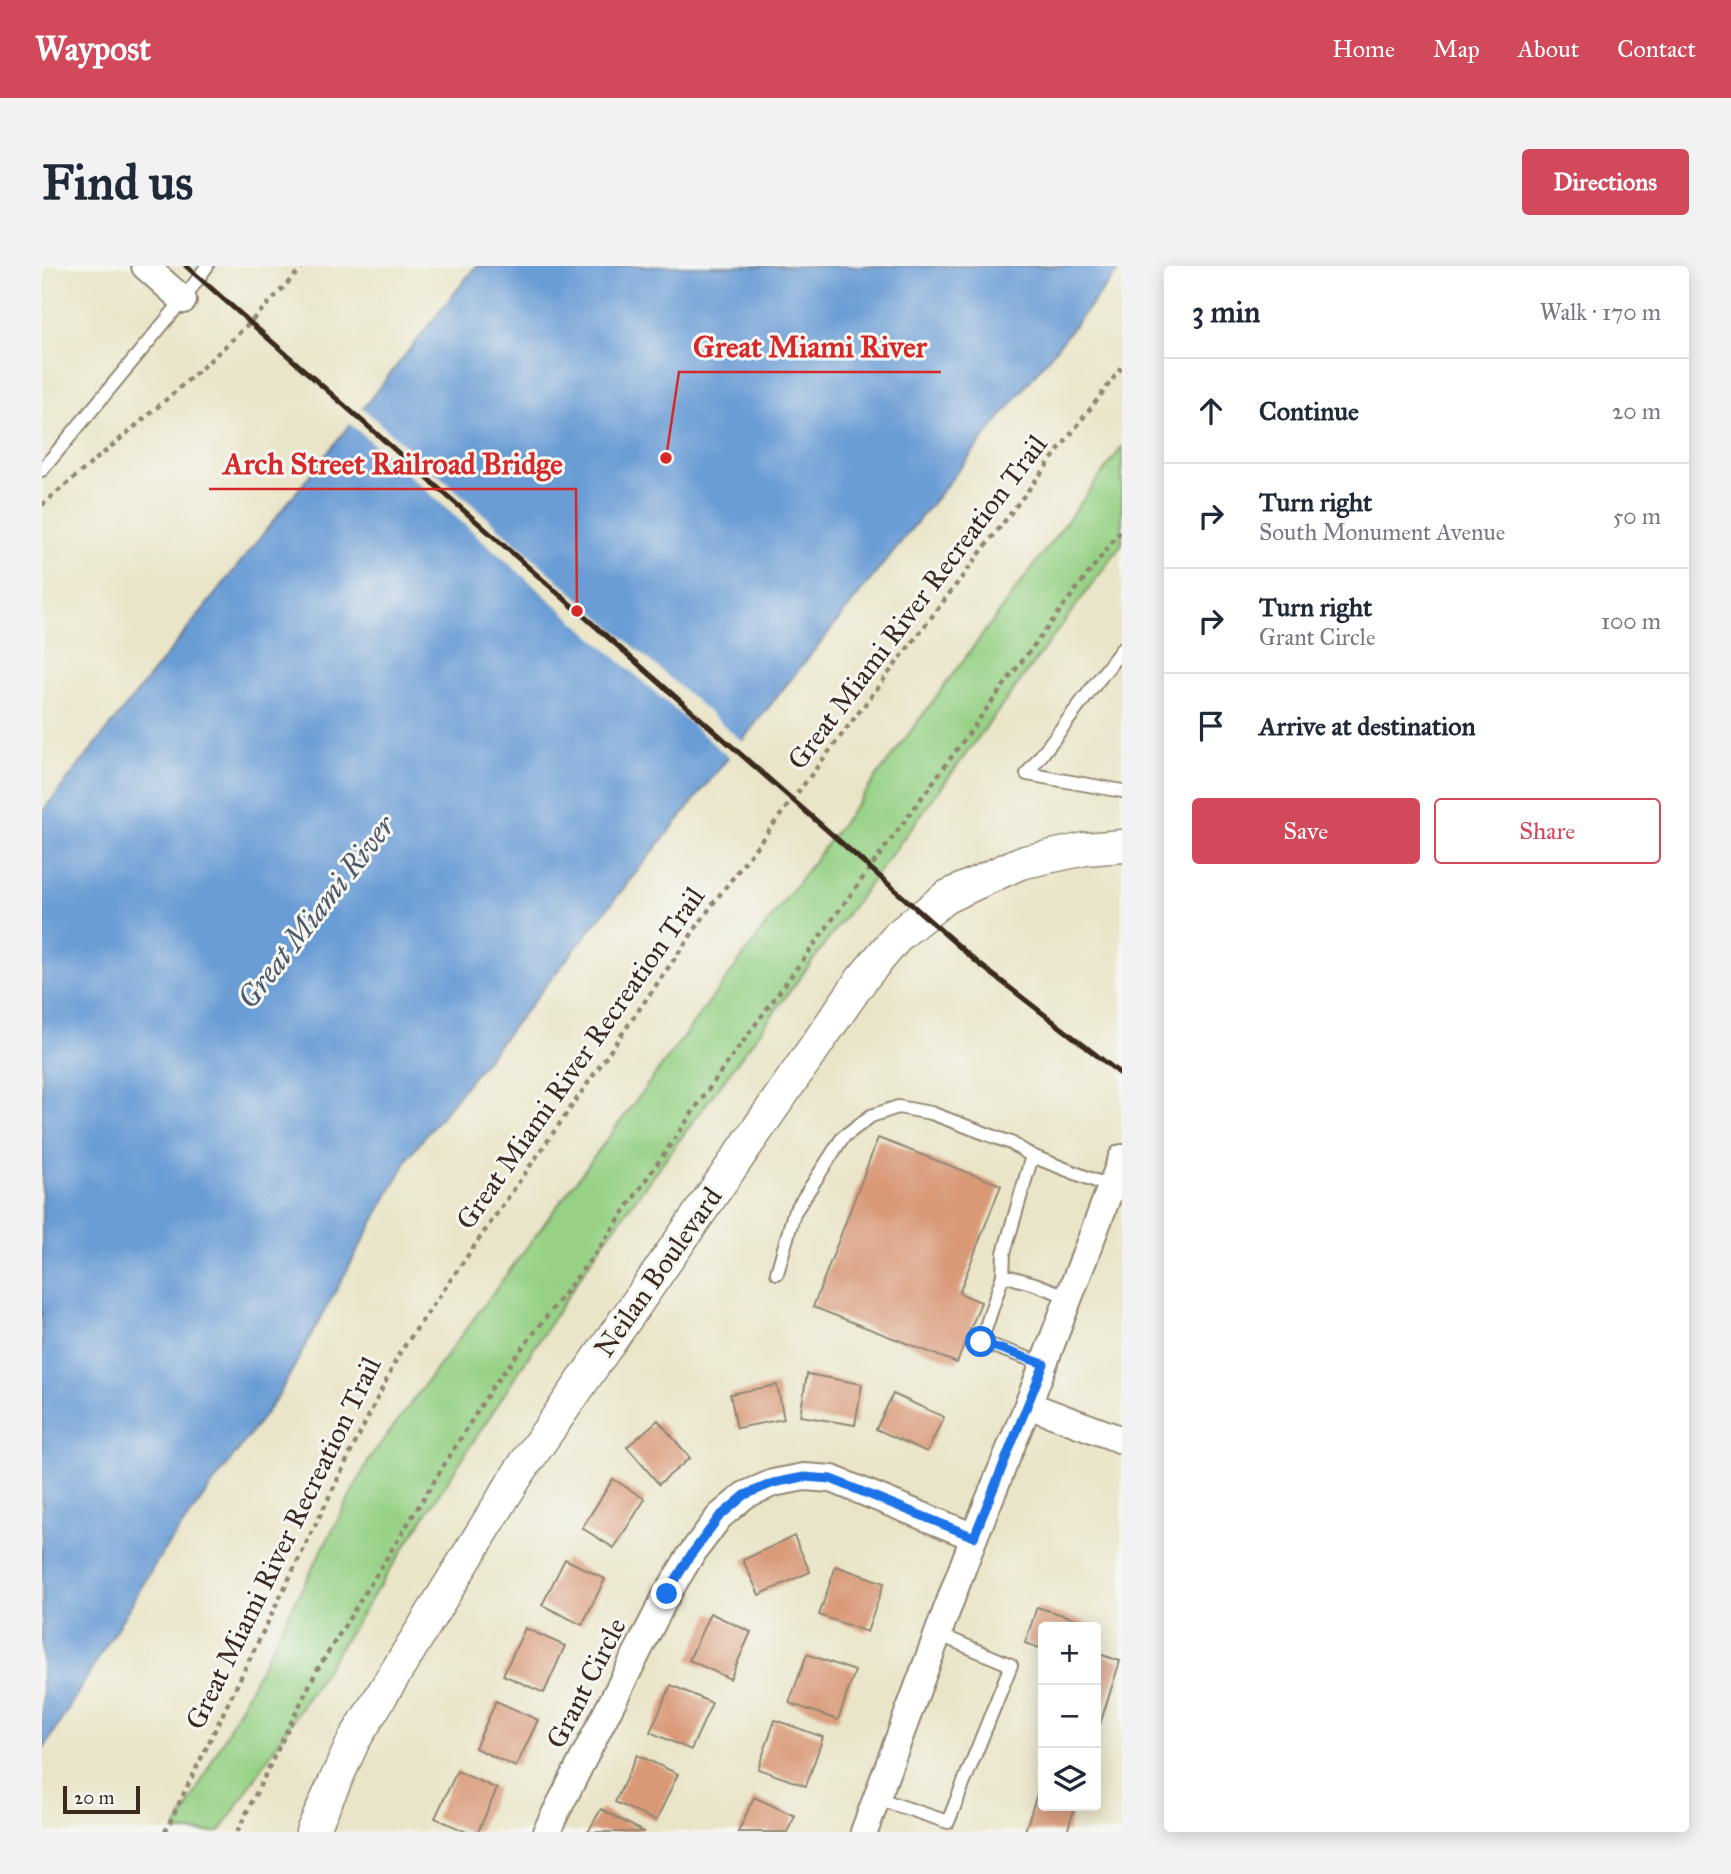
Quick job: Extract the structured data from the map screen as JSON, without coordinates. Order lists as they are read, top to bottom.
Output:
{
  "streets": {
    "street": ["Neilan Boulevard", "Grant Circle"],
    "path": ["Great Miami River Recreation Trail"]
  },
  "water": ["Great Miami River"],
  "places": ["Great Miami River", "Arch Street Railroad Bridge"],
  "scale_bar": "20 m",
  "page": {
    "header": "Waypost",
    "nav": [
      "Home",
      "Map",
      "About",
      "Contact"
    ],
    "buttons": [
      "Directions",
      ["Save", "Share"]
    ],
    "title": "Find us",
    "heading": ["3 min", "Walk · 170 m"],
    "list": [
      ["Continue", "20 m"],
      ["Turn right", "South Monument Avenue", "50 m"],
      ["Turn right", "Grant Circle", "100 m"],
      "Arrive at destination"
    ],
    "map_buttons": ["+", "−"],
    "scale": "20 m"
  }
}
